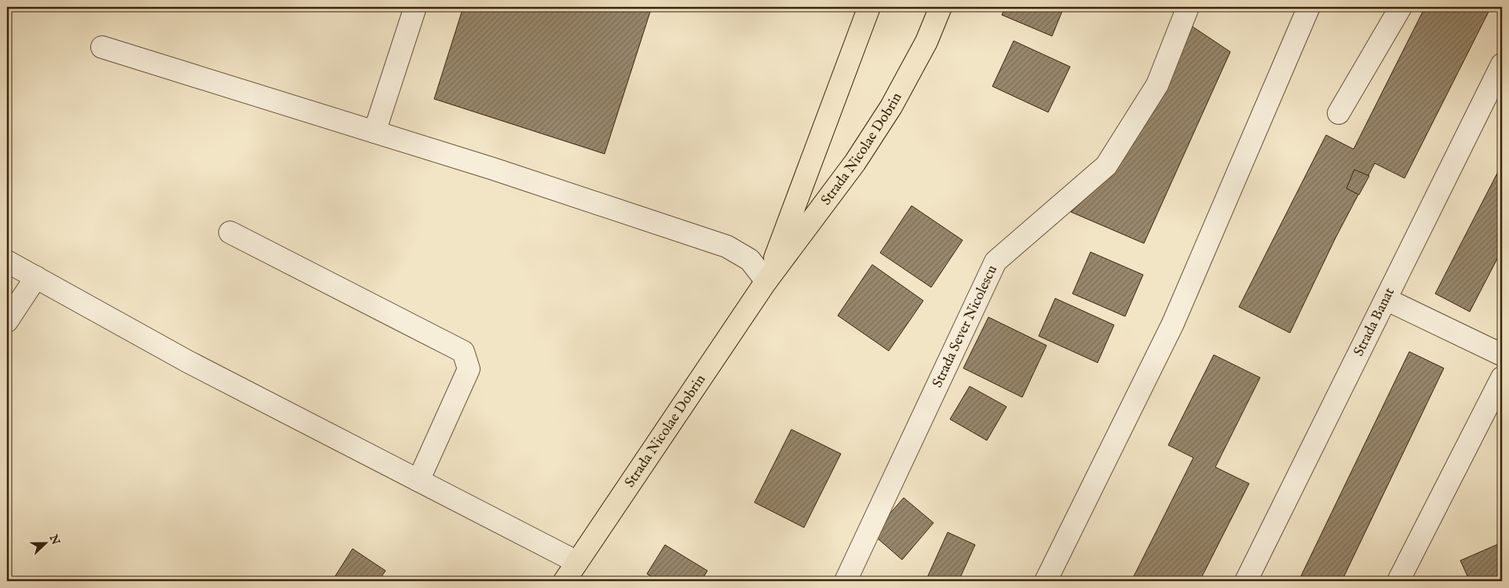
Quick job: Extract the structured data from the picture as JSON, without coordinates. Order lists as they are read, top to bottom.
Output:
{
  "streets": {
    "main road": ["Strada Nicolae Dobrin"],
    "street": ["Strada Banat", "Strada Sever Nicolescu"]
  },
  "north": "right"
}
